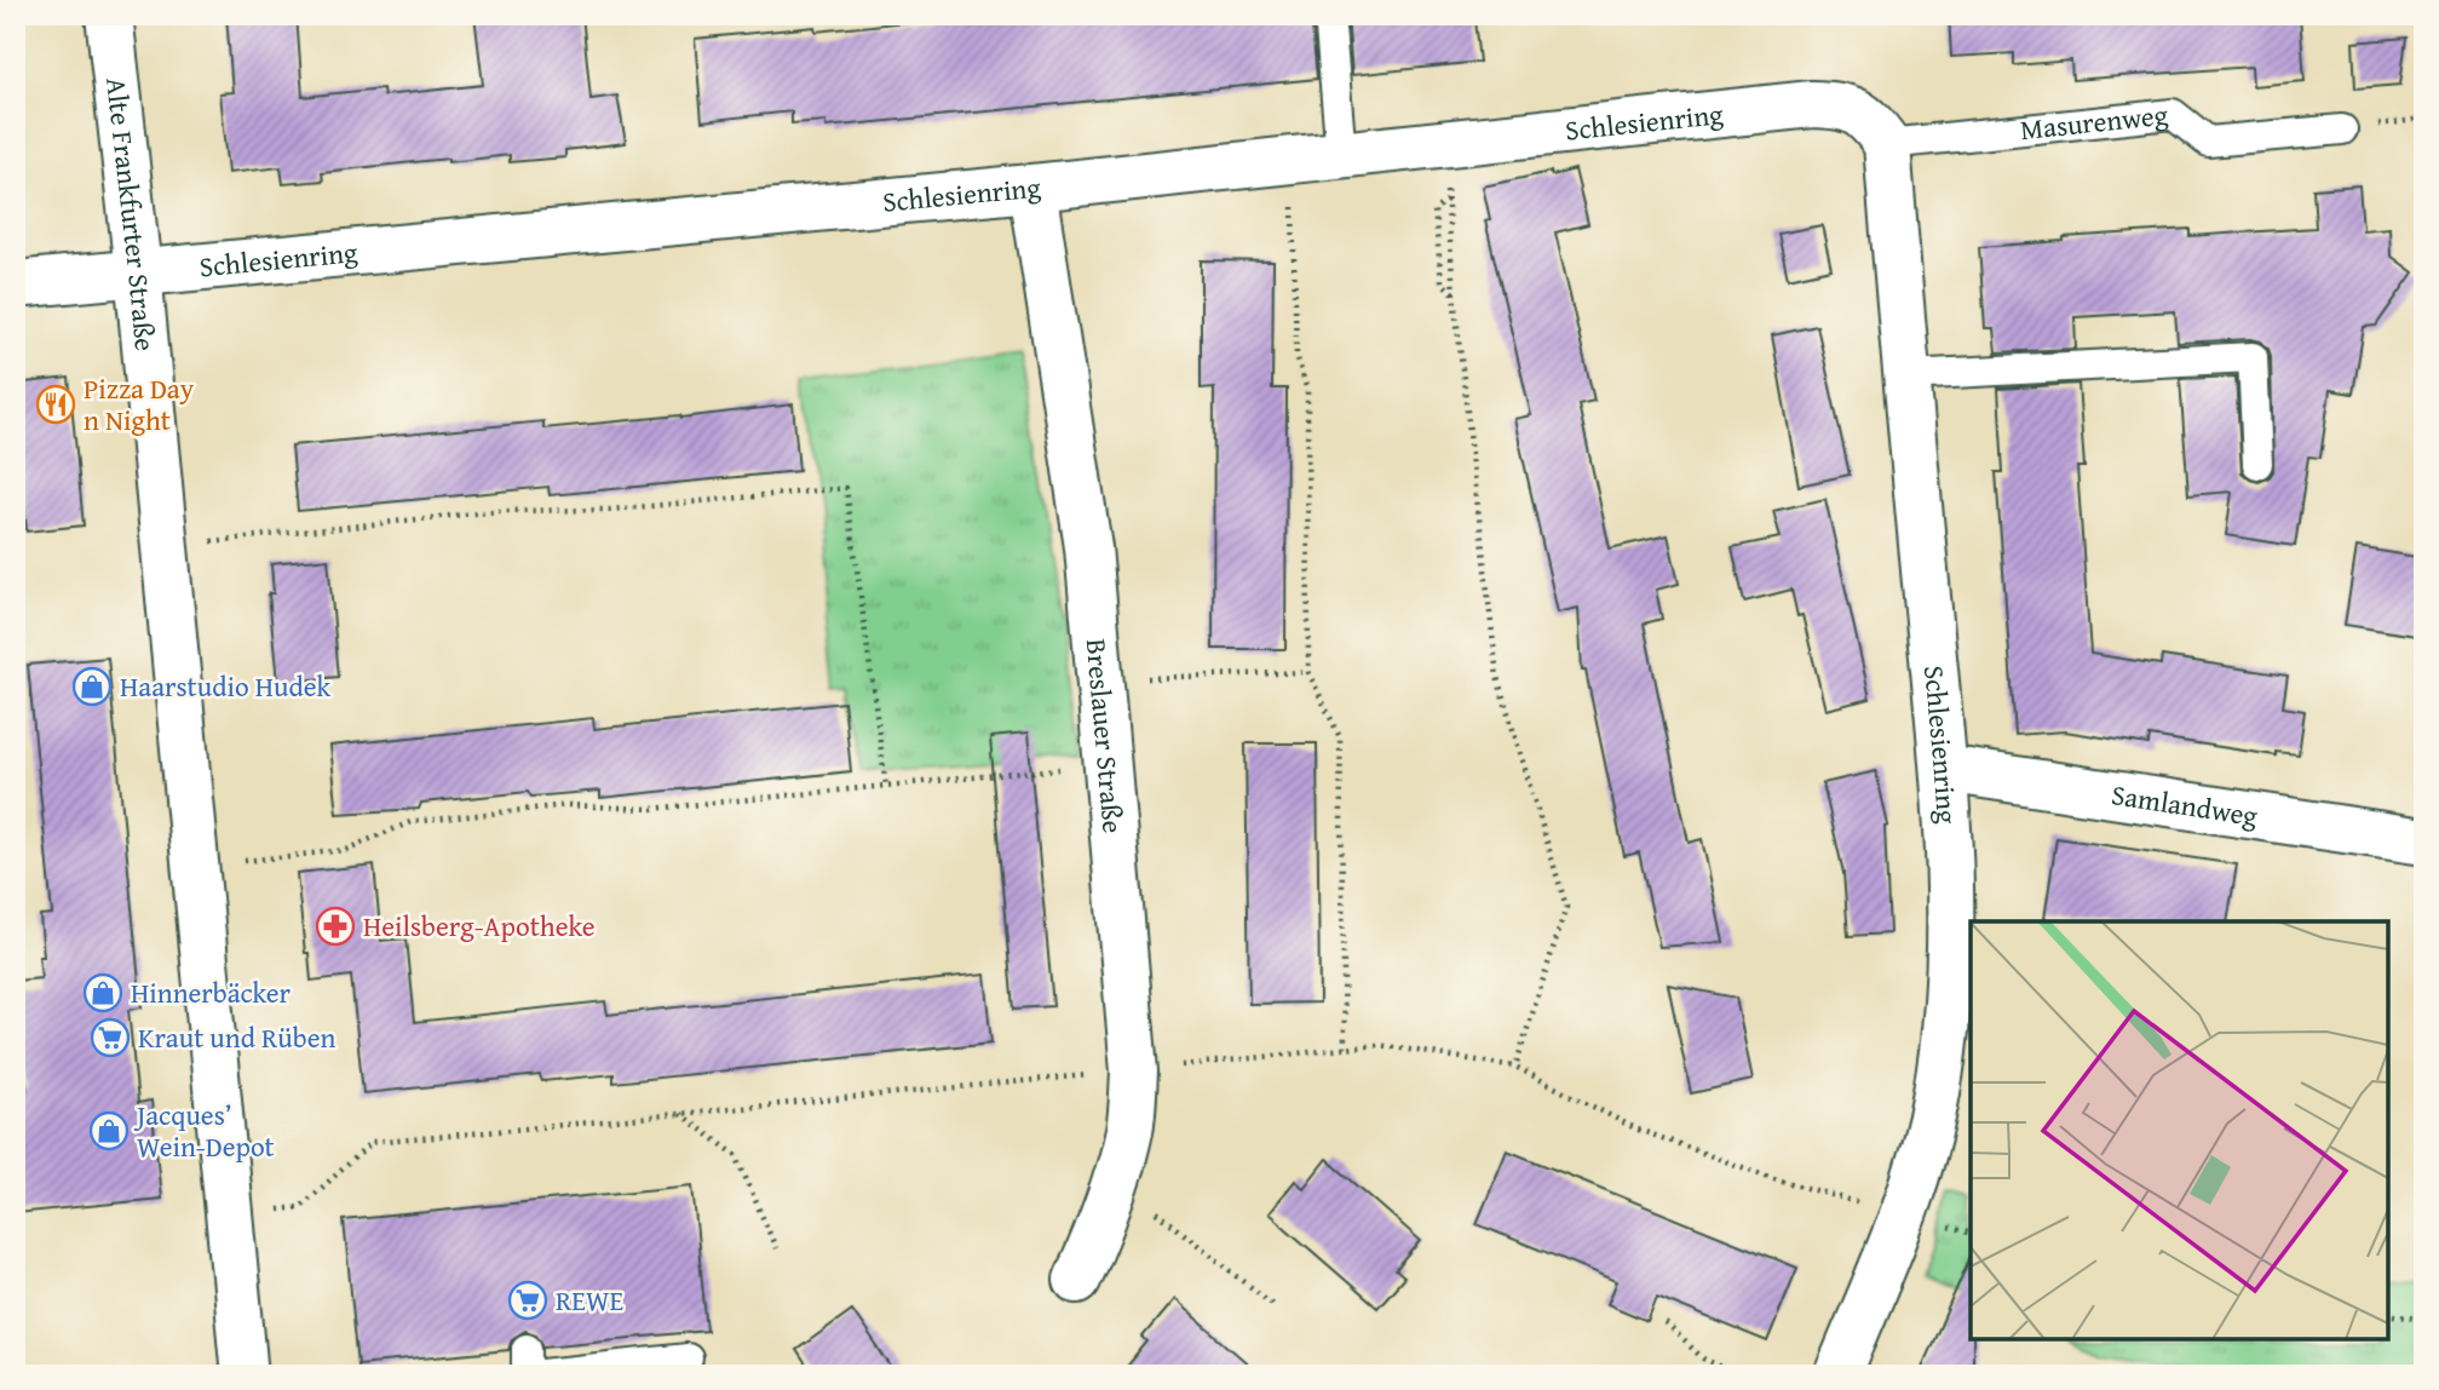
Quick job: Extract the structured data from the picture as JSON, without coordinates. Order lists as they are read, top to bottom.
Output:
{
  "streets": {
    "street": [
      "Schlesienring",
      "Alte Frankfurter Straße",
      "Breslauer Straße",
      "Samlandweg"
    ],
    "lane": ["Masurenweg"]
  },
  "crossings": [
    ["Schlesienring", "Masurenweg"],
    ["Schlesienring", "Alte Frankfurter Straße"],
    ["Schlesienring", "Breslauer Straße"],
    ["Schlesienring", "Samlandweg"]
  ],
  "places": {
    "restaurant": ["Pizza Day n Night"],
    "shop": ["Haarstudio Hudek", "Hinnerbäcker", "Jacques’ Wein-Depot"],
    "pharmacy": ["Heilsberg-Apotheke"],
    "supermarket": ["Kraut und Rüben", "REWE"]
  }
}
